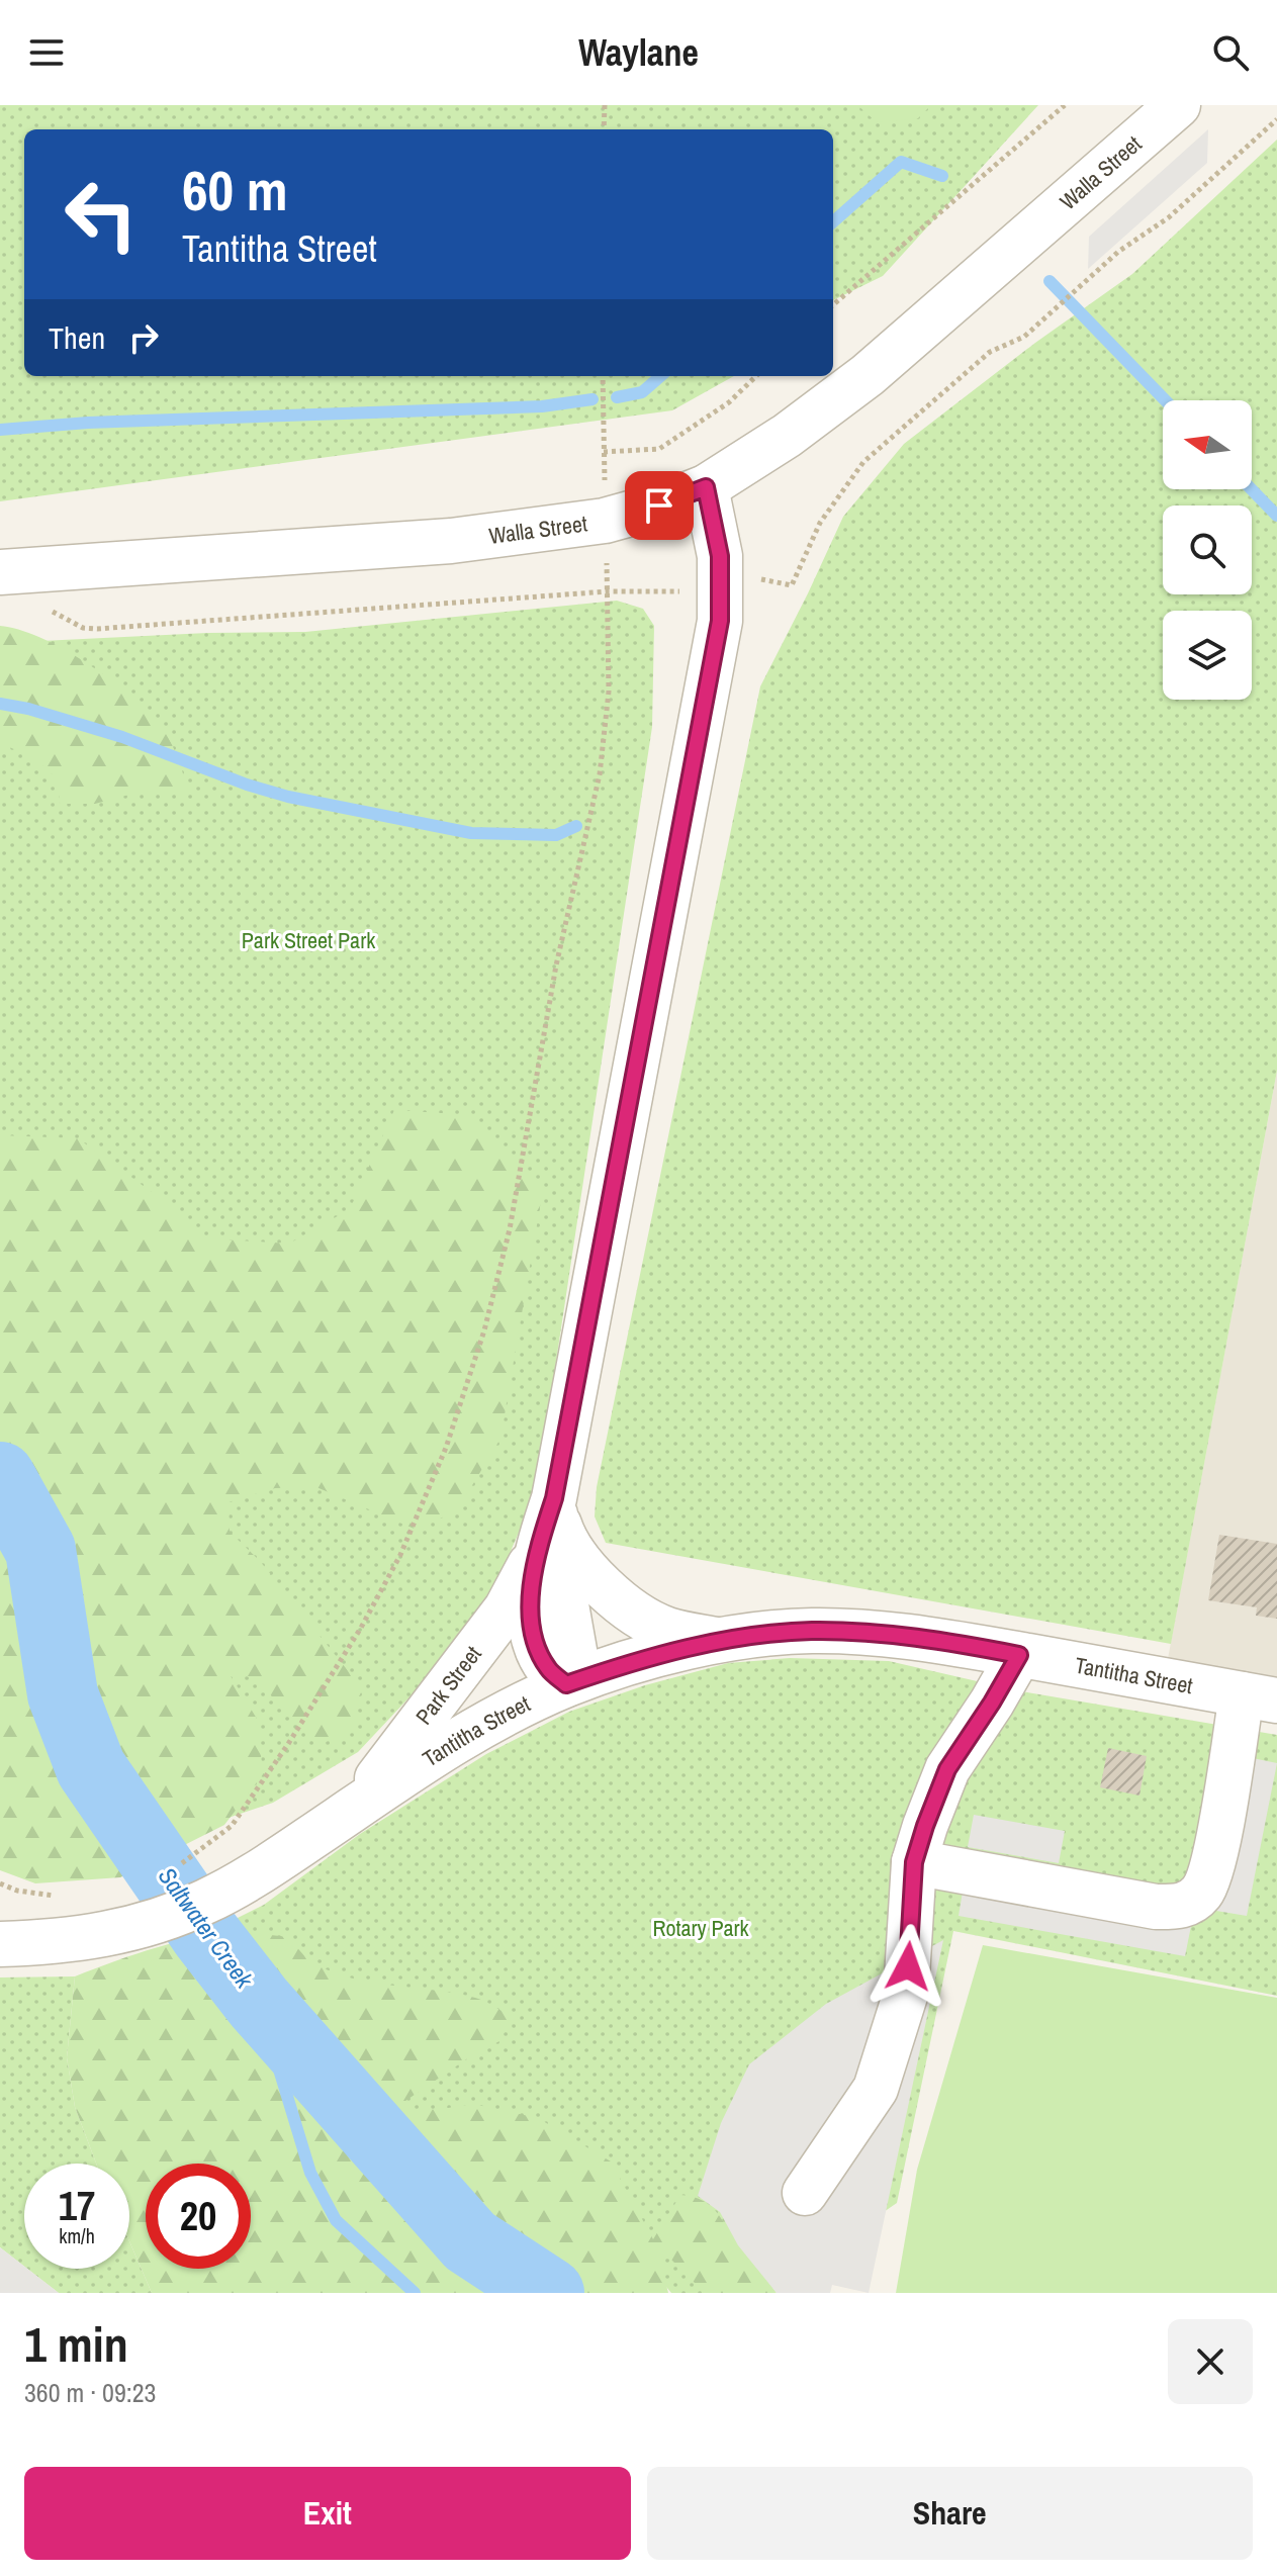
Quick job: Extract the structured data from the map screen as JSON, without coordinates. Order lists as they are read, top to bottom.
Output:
{
  "streets": {
    "street": ["Walla Street", "Tantitha Street", "Park Street"]
  },
  "crossings": [
    ["Walla Street", "Park Street"],
    ["Tantitha Street", "Park Street"]
  ],
  "water": ["Saltwater Creek"],
  "parks": ["Park Street Park", "Rotary Park"],
  "north": "left",
  "page": {
    "header": "Waylane",
    "turn": ["60 m", "Tantitha Street"],
    "then": "Then",
    "speed": "17 km/h",
    "limit": "20",
    "heading": ["1 min", "360 m · 09:23"],
    "buttons": ["Exit", "Share"]
  }
}
